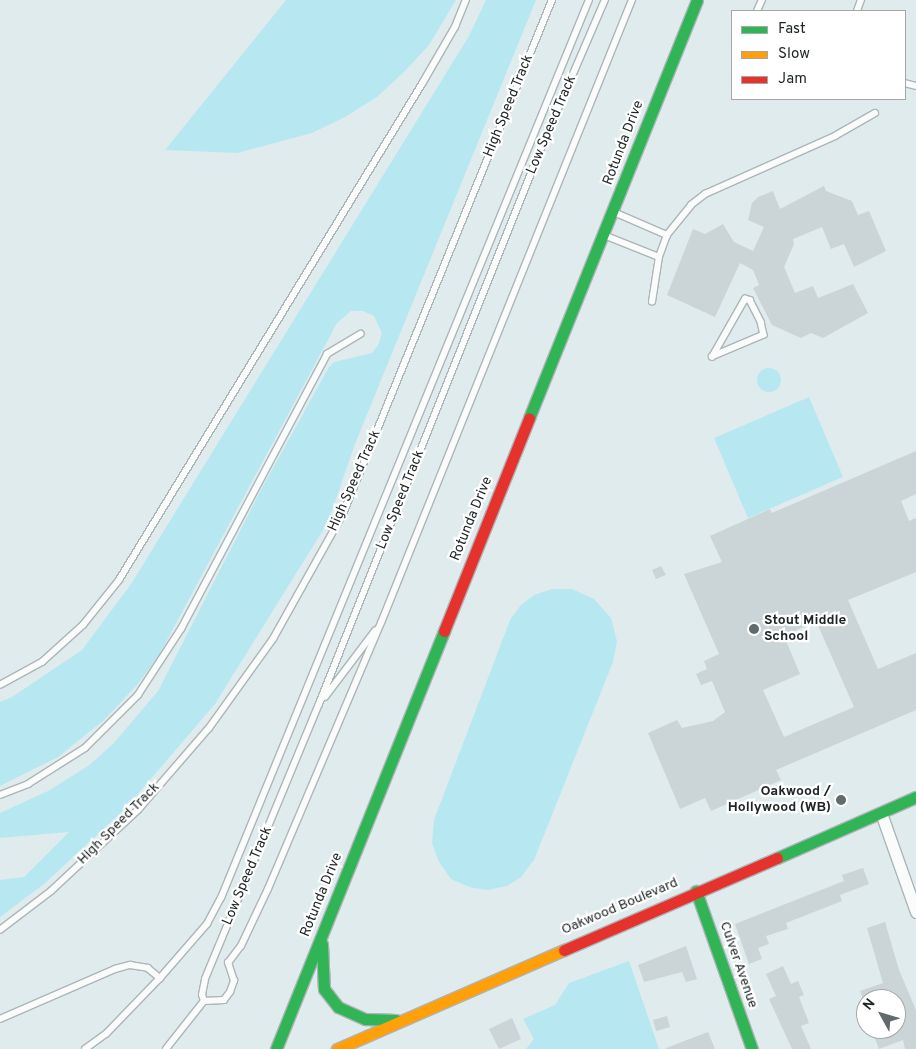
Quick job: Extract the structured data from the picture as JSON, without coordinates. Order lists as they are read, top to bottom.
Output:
{
  "streets": {
    "main road": ["Rotunda Drive", "Oakwood Boulevard", "Culver Avenue"],
    "lane": ["High Speed Track", "Low Speed Track"]
  },
  "crossings": [
    ["Oakwood Boulevard", "Culver Avenue"]
  ],
  "places": ["Stout Middle School", "Oakwood / Hollywood (WB)"],
  "legend": ["Fast", "Slow", "Jam"],
  "north": "top left"
}
